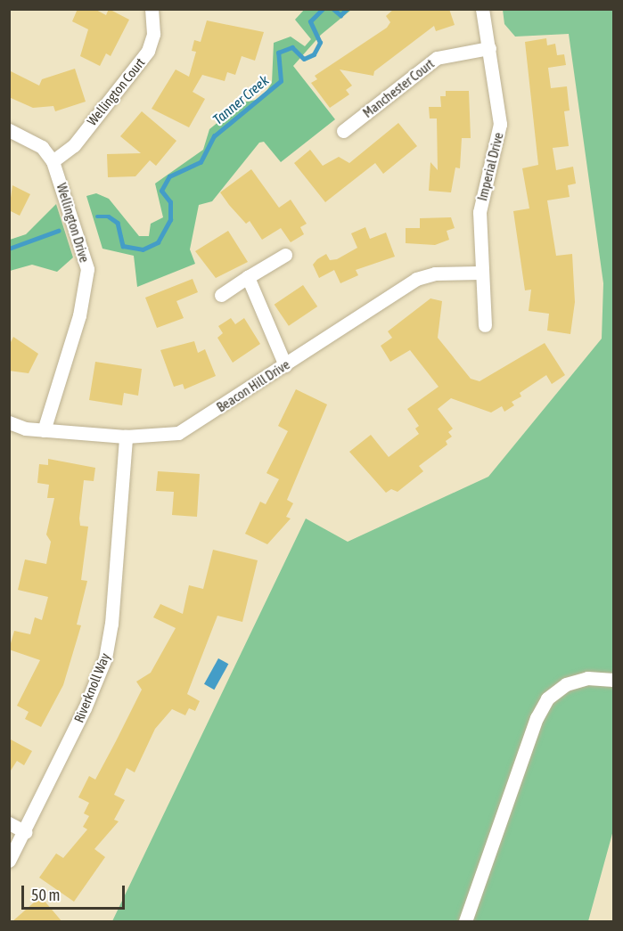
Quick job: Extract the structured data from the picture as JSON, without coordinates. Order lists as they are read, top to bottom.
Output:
{
  "streets": {
    "street": [
      "Manchester Court",
      "Wellington Court",
      "Imperial Drive",
      "Wellington Drive",
      "Beacon Hill Drive",
      "Riverknoll Way"
    ]
  },
  "crossings": [
    ["Manchester Court", "Imperial Drive"],
    ["Wellington Court", "Wellington Drive"],
    ["Imperial Drive", "Beacon Hill Drive"],
    ["Wellington Drive", "Beacon Hill Drive"],
    ["Beacon Hill Drive", "Riverknoll Way"]
  ],
  "water": ["Tanner Creek"],
  "scale_bar": "50 m"
}
